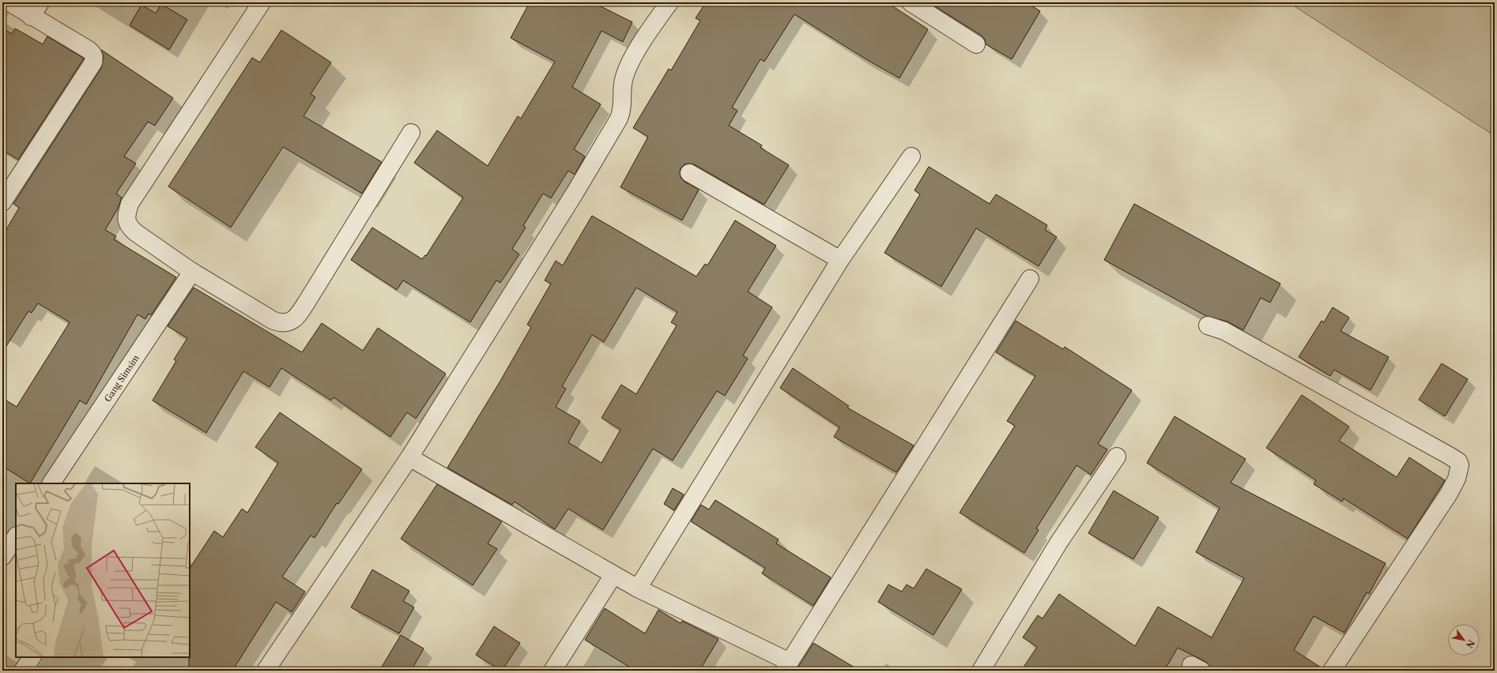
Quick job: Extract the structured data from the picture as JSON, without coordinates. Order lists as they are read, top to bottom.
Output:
{
  "streets": {
    "street": ["Gang Simsim"]
  },
  "north": "bottom right"
}
